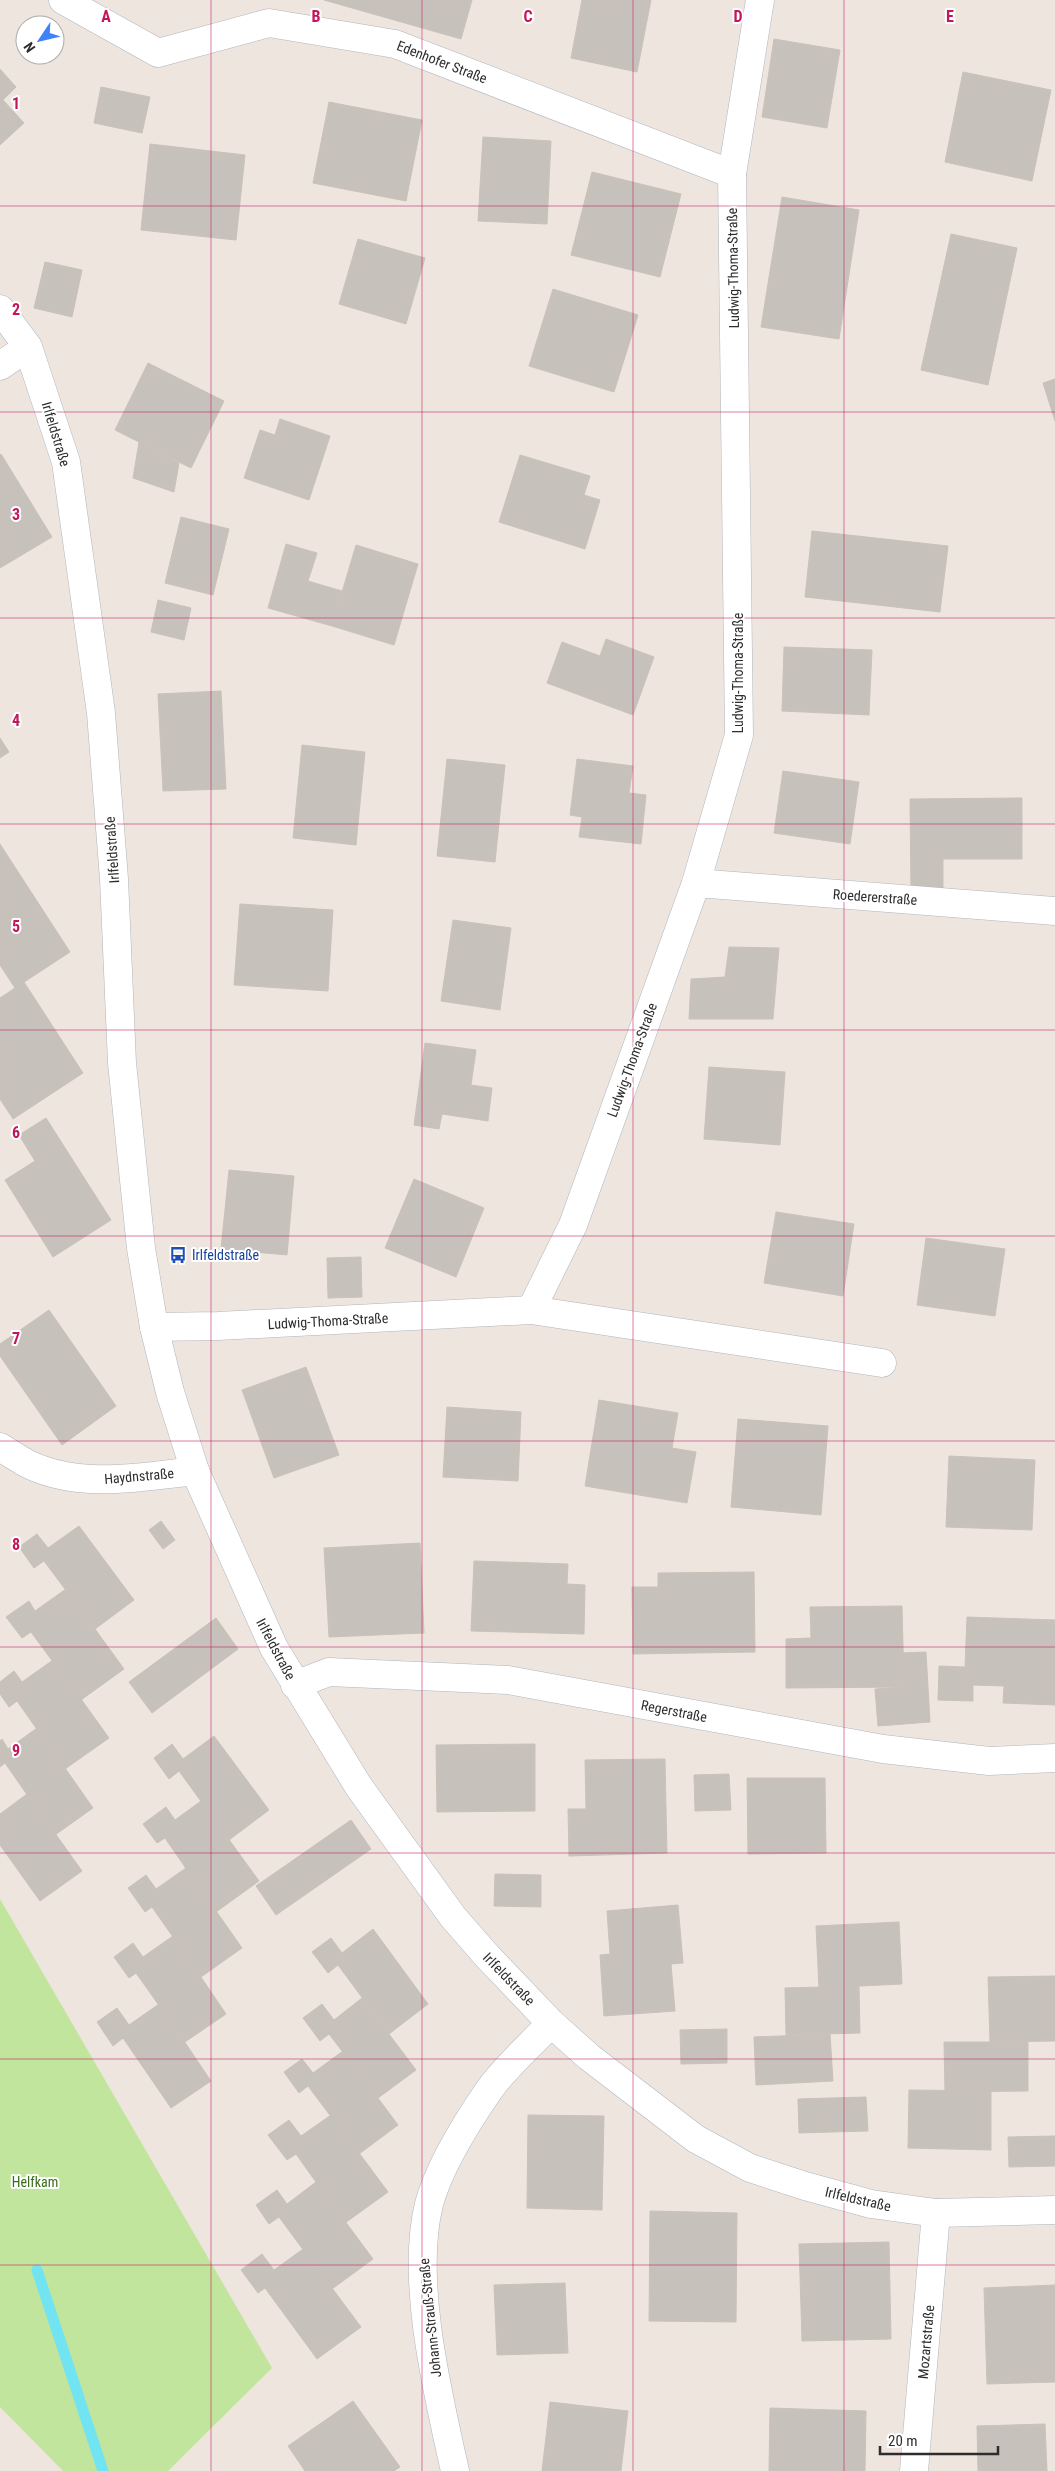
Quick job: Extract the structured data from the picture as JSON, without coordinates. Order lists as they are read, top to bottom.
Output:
{
  "streets": {
    "street": [
      "Edenhofer Straße",
      "Ludwig-Thoma-Straße",
      "Irlfeldstraße",
      "Roedererstraße",
      "Haydnstraße",
      "Regerstraße",
      "Johann-Strauß-Straße",
      "Mozartstraße"
    ]
  },
  "crossings": [
    ["Edenhofer Straße", "Ludwig-Thoma-Straße"],
    ["Ludwig-Thoma-Straße", "Irlfeldstraße"],
    ["Ludwig-Thoma-Straße", "Roedererstraße"],
    ["Irlfeldstraße", "Haydnstraße"],
    ["Irlfeldstraße", "Regerstraße"],
    ["Irlfeldstraße", "Johann-Strauß-Straße"],
    ["Irlfeldstraße", "Mozartstraße"]
  ],
  "parks": ["Helfkam"],
  "places": {
    "bus stop": ["Irlfeldstraße"]
  },
  "scale_bar": "20 m",
  "north": "bottom left",
  "grid": {
    "columns": [
      "A",
      "B",
      "C",
      "D",
      "E"
    ],
    "rows": [
      "1",
      "2",
      "3",
      "4",
      "5",
      "6",
      "7",
      "8",
      "9"
    ]
  }
}
